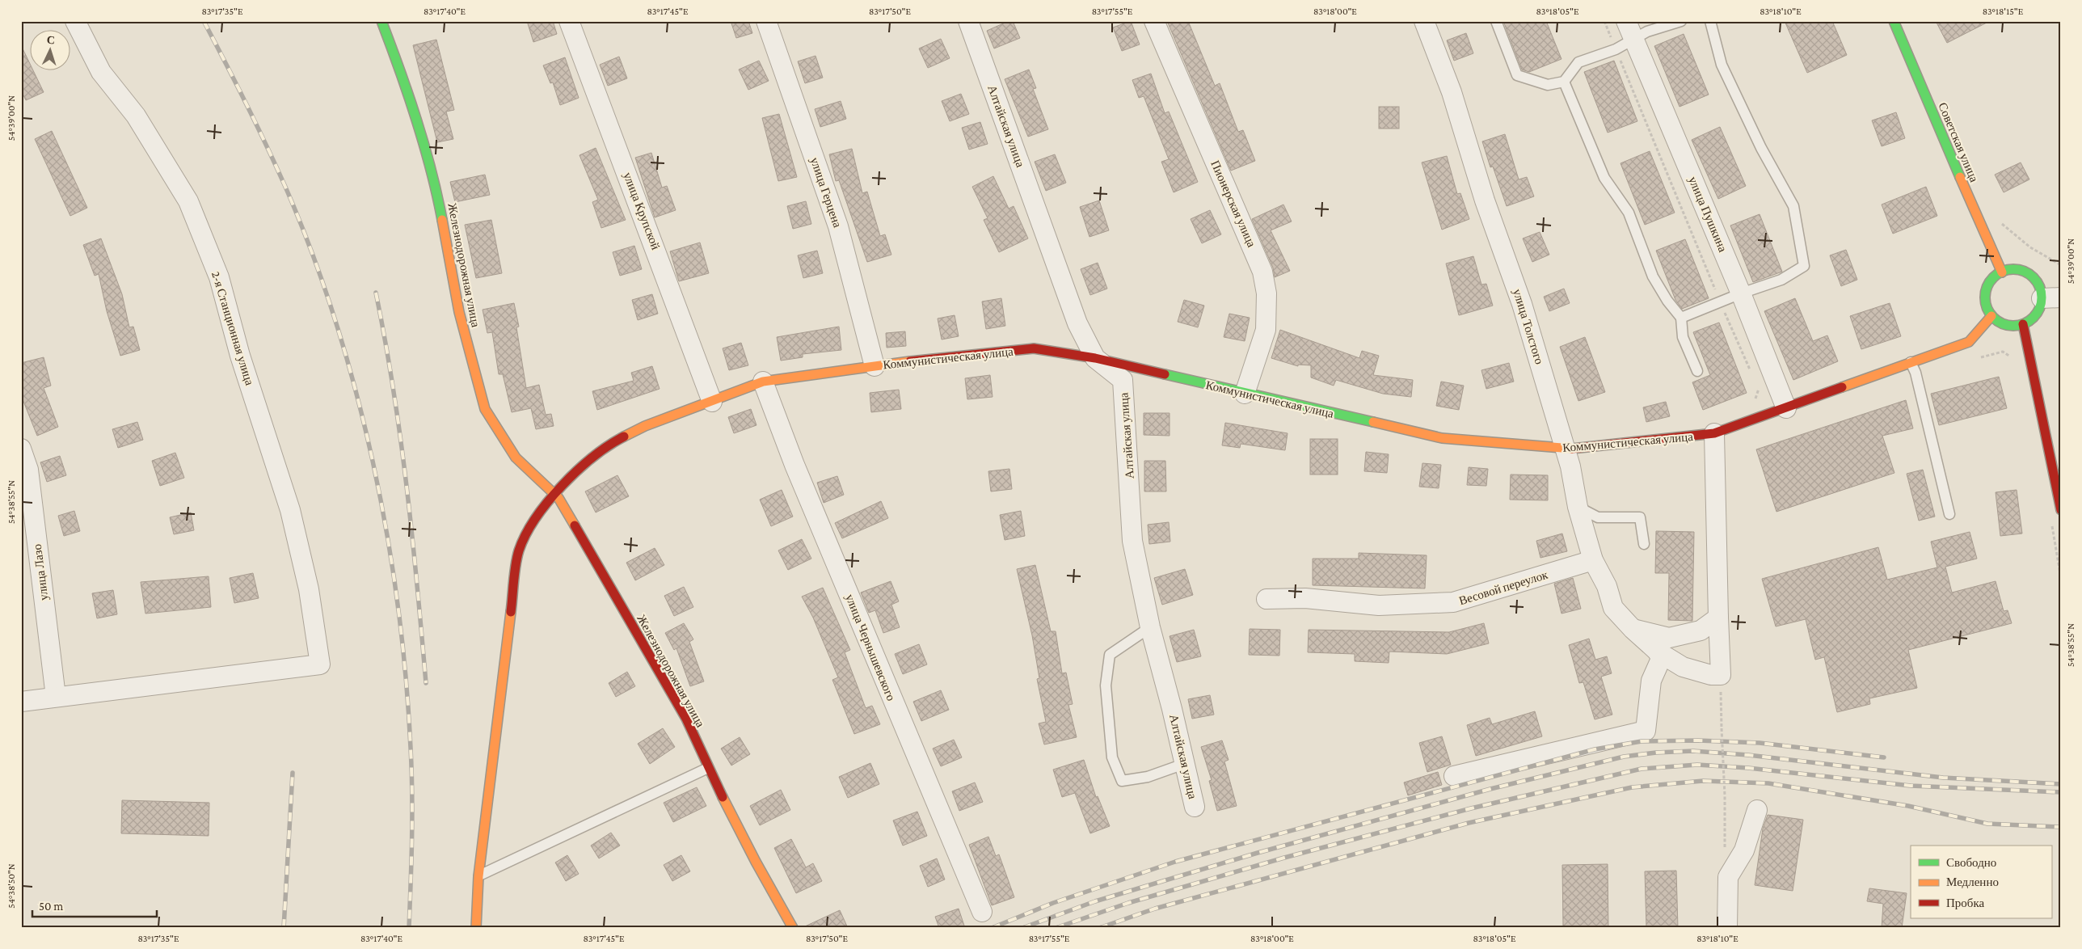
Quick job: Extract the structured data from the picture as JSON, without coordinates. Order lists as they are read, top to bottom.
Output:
{
  "streets": {
    "street": [
      "Алтайская улица",
      "Советская улица",
      "улица Герцена",
      "Пионерская улица",
      "улица Крупской",
      "улица Пушкина",
      "Железнодорожная улица",
      "улица Толстого",
      "2-я Станционная улица",
      "Коммунистическая улица",
      "улица Лазо",
      "Весовой переулок",
      "улица Чернышевского"
    ]
  },
  "crossings": [
    ["Алтайская улица", "Коммунистическая улица"],
    ["Советская улица", "Коммунистическая улица"],
    ["улица Герцена", "Коммунистическая улица"],
    ["Пионерская улица", "Коммунистическая улица"],
    ["улица Крупской", "Коммунистическая улица"],
    ["улица Пушкина", "Коммунистическая улица"],
    ["Железнодорожная улица", "Коммунистическая улица"],
    ["улица Толстого", "Коммунистическая улица"],
    ["улица Толстого", "Весовой переулок"],
    ["2-я Станционная улица", "улица Лазо"],
    ["Коммунистическая улица", "улица Чернышевского"]
  ],
  "legend": ["Свободно", "Медленно", "Пробка"],
  "scale_bar": "50 m",
  "north": "top",
  "coordinates": [
    "83°17'35\"E",
    "83°17'40\"E",
    "83°17'45\"E",
    "83°17'50\"E",
    "83°17'55\"E",
    "83°18'00\"E",
    "83°18'05\"E",
    "83°18'10\"E",
    "83°18'15\"E",
    "54°39'00\"N",
    "54°38'55\"N",
    "54°38'50\"N"
  ]
}
